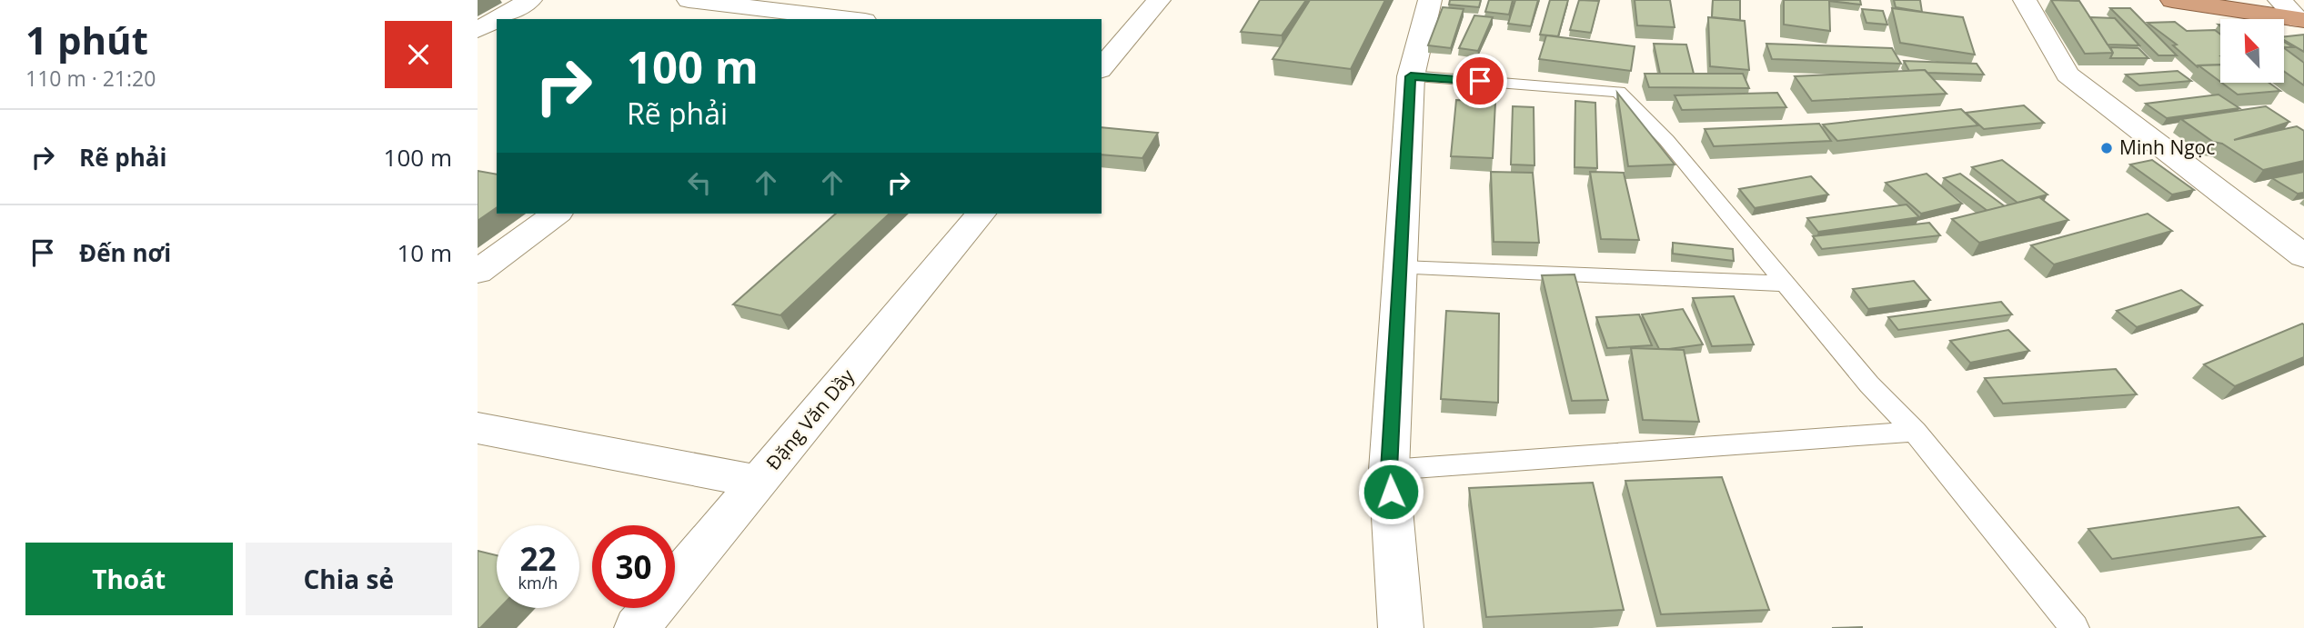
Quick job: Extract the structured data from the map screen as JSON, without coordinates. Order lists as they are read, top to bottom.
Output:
{
  "streets": {
    "street": ["Đặng Văn Dầy"]
  },
  "places": ["Minh Ngọc"],
  "north": "top left",
  "page": {
    "heading": ["1 phút", "110 m · 21:20"],
    "turn": ["100 m", "Rẽ phải"],
    "list": [
      {
        "name": "Rẽ phải",
        "value": "100 m"
      },
      {
        "name": "Đến nơi",
        "value": "10 m"
      }
    ],
    "speed": "22 km/h",
    "limit": "30",
    "buttons": ["Thoát", "Chia sẻ"]
  }
}
